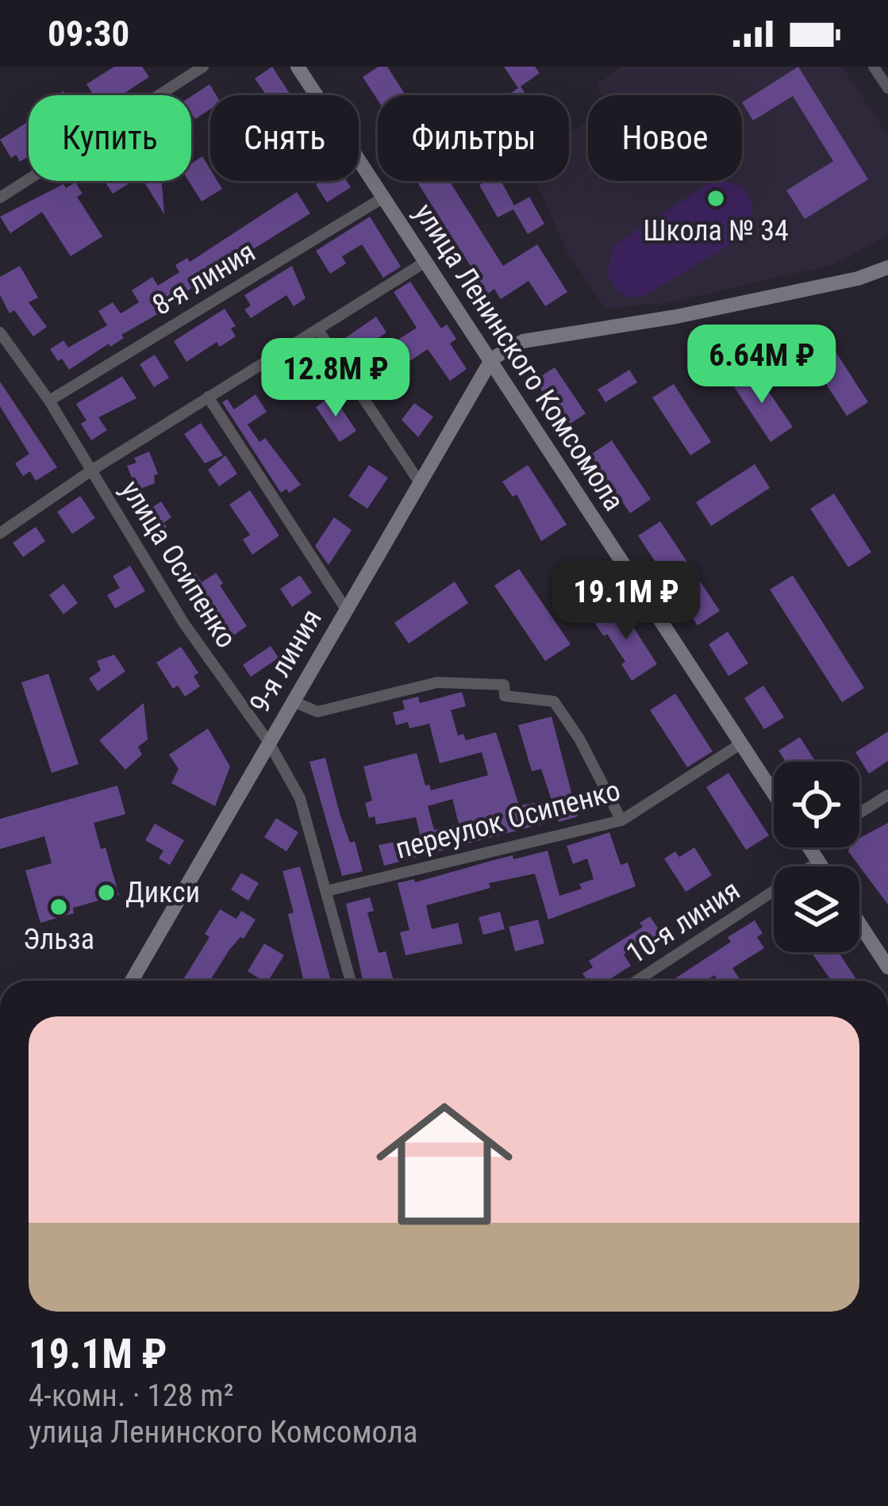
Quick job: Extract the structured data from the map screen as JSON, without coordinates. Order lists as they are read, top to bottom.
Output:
{
  "streets": {
    "street": [
      "8-я линия",
      "улица Ленинского Комсомола",
      "улица Осипенко",
      "9-я линия",
      "переулок Осипенко",
      "10-я линия"
    ]
  },
  "crossings": [
    ["8-я линия", "улица Ленинского Комсомола"],
    ["8-я линия", "улица Осипенко"],
    ["улица Ленинского Комсомола", "9-я линия"],
    ["улица Ленинского Комсомола", "переулок Осипенко"],
    ["улица Осипенко", "9-я линия"],
    ["улица Осипенко", "переулок Осипенко"]
  ],
  "places": ["Школа № 34", "Дикси", "Эльза"],
  "page": {
    "status": "09:30",
    "chip": [
      "Купить",
      "Снять",
      "Фильтры",
      "Новое"
    ],
    "price": ["6.64M ₽", "12.8M ₽", "19.1M ₽"],
    "list": [
      {
        "name": "19.1M ₽",
        "note": "4-комн. · 128 m² · улица Ленинского Комсомола"
      }
    ]
  }
}
